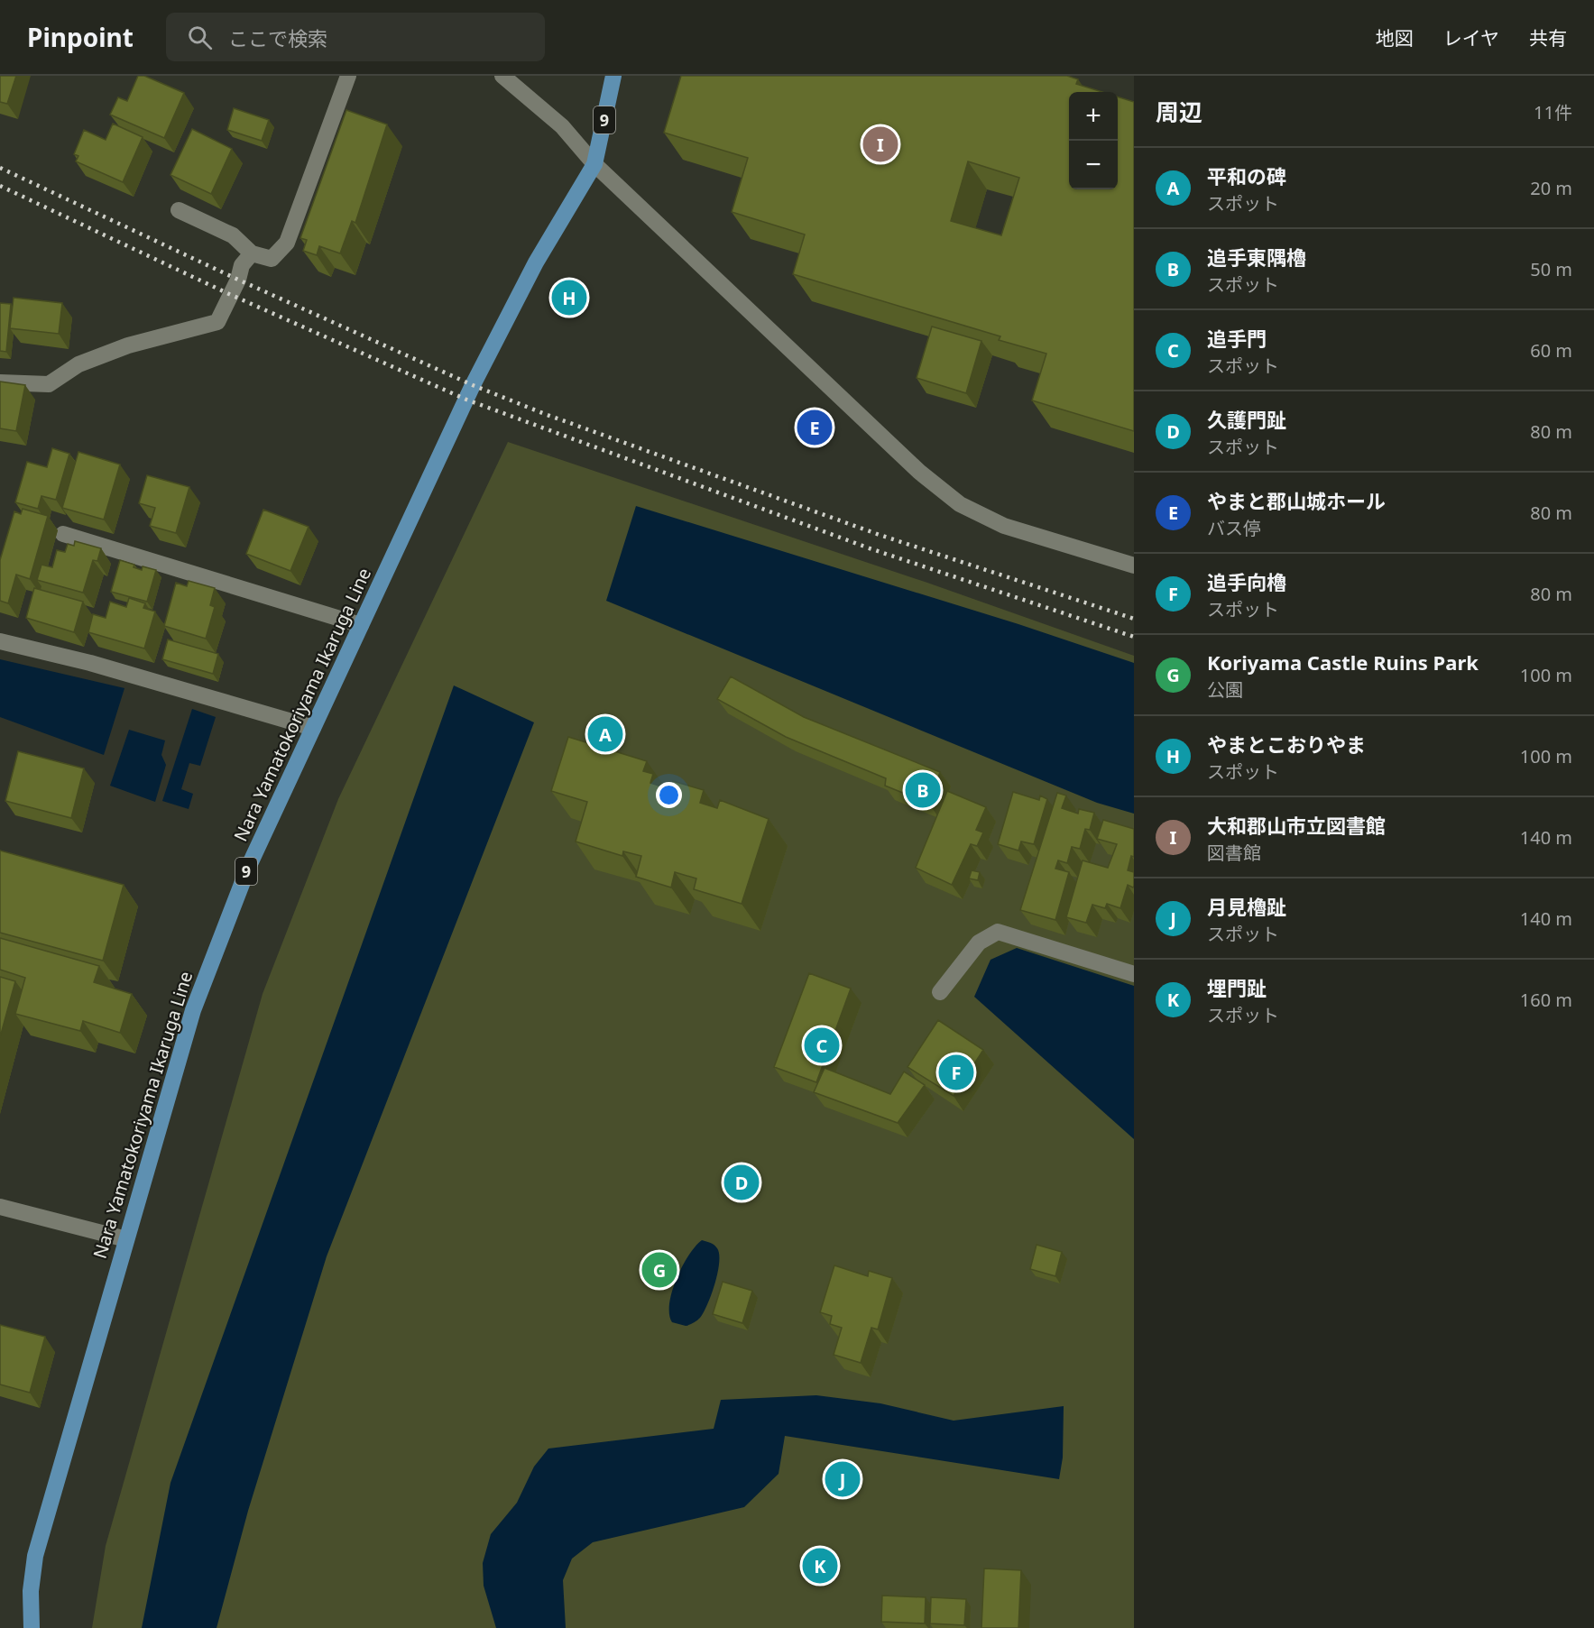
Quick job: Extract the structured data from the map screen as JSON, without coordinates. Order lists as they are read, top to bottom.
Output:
{
  "streets": {
    "main road": ["9", "Nara Yamatokoriyama Ikaruga Line"]
  },
  "page": {
    "header": "Pinpoint",
    "search": "ここで検索",
    "nav": ["地図", "レイヤ", "共有"],
    "heading": ["周辺", "11件"],
    "map_buttons": ["+", "−"],
    "pins": [
      "I",
      "H",
      "E",
      "A",
      "B",
      "C",
      "F",
      "D",
      "G",
      "J",
      "K"
    ],
    "list": [
      {
        "mark": "A",
        "name": "平和の碑",
        "note": "スポット",
        "value": "20 m"
      },
      {
        "mark": "B",
        "name": "追手東隅櫓",
        "note": "スポット",
        "value": "50 m"
      },
      {
        "mark": "C",
        "name": "追手門",
        "note": "スポット",
        "value": "60 m"
      },
      {
        "mark": "D",
        "name": "久護門趾",
        "note": "スポット",
        "value": "80 m"
      },
      {
        "mark": "E",
        "name": "やまと郡山城ホール",
        "note": "バス停",
        "value": "80 m"
      },
      {
        "mark": "F",
        "name": "追手向櫓",
        "note": "スポット",
        "value": "80 m"
      },
      {
        "mark": "G",
        "name": "Koriyama Castle Ruins Park",
        "note": "公園",
        "value": "100 m"
      },
      {
        "mark": "H",
        "name": "やまとこおりやま",
        "note": "スポット",
        "value": "100 m"
      },
      {
        "mark": "I",
        "name": "大和郡山市立図書館",
        "note": "図書館",
        "value": "140 m"
      },
      {
        "mark": "J",
        "name": "月見櫓趾",
        "note": "スポット",
        "value": "140 m"
      },
      {
        "mark": "K",
        "name": "埋門趾",
        "note": "スポット",
        "value": "160 m"
      }
    ]
  }
}
